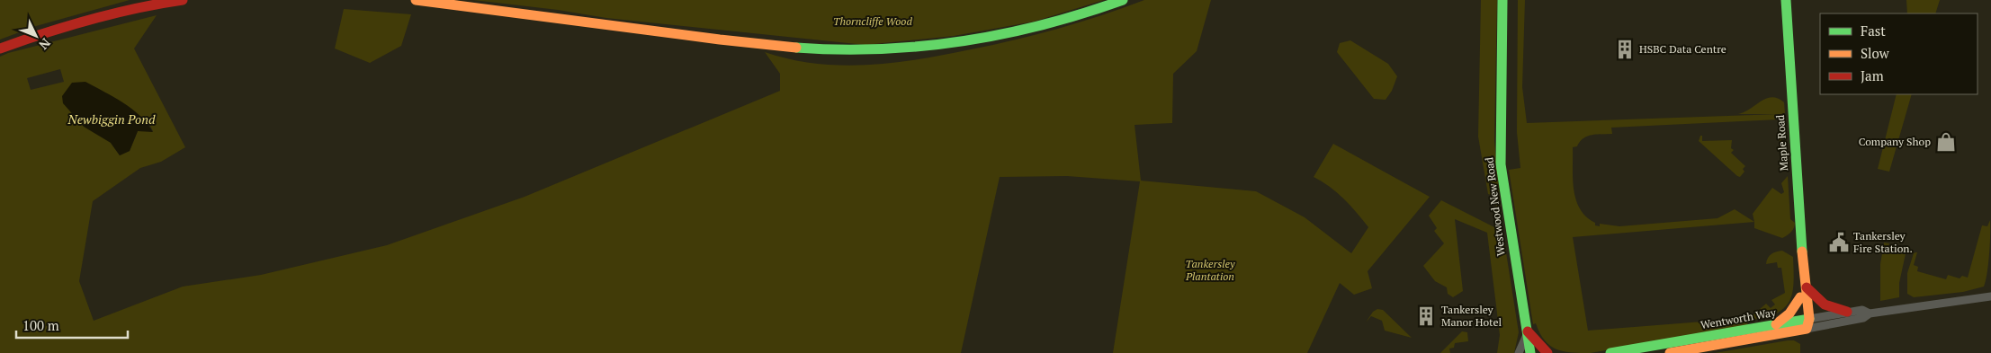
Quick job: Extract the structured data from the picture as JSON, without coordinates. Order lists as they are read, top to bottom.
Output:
{
  "streets": {
    "main road": ["Maple Road", "Westwood New Road", "Wentworth Way"]
  },
  "crossings": [
    ["Maple Road", "Wentworth Way"]
  ],
  "water": ["Newbiggin Pond"],
  "parks": ["Thorncliffe Wood", "Tankersley Plantation"],
  "places": {
    "building": ["HSBC Data Centre", "Tankersley Manor Hotel"],
    "shop": ["Company Shop"],
    "public building": ["Tankersley Fire Station."]
  },
  "legend": ["Fast", "Slow", "Jam"],
  "scale_bar": "100 m",
  "north": "bottom right"
}
